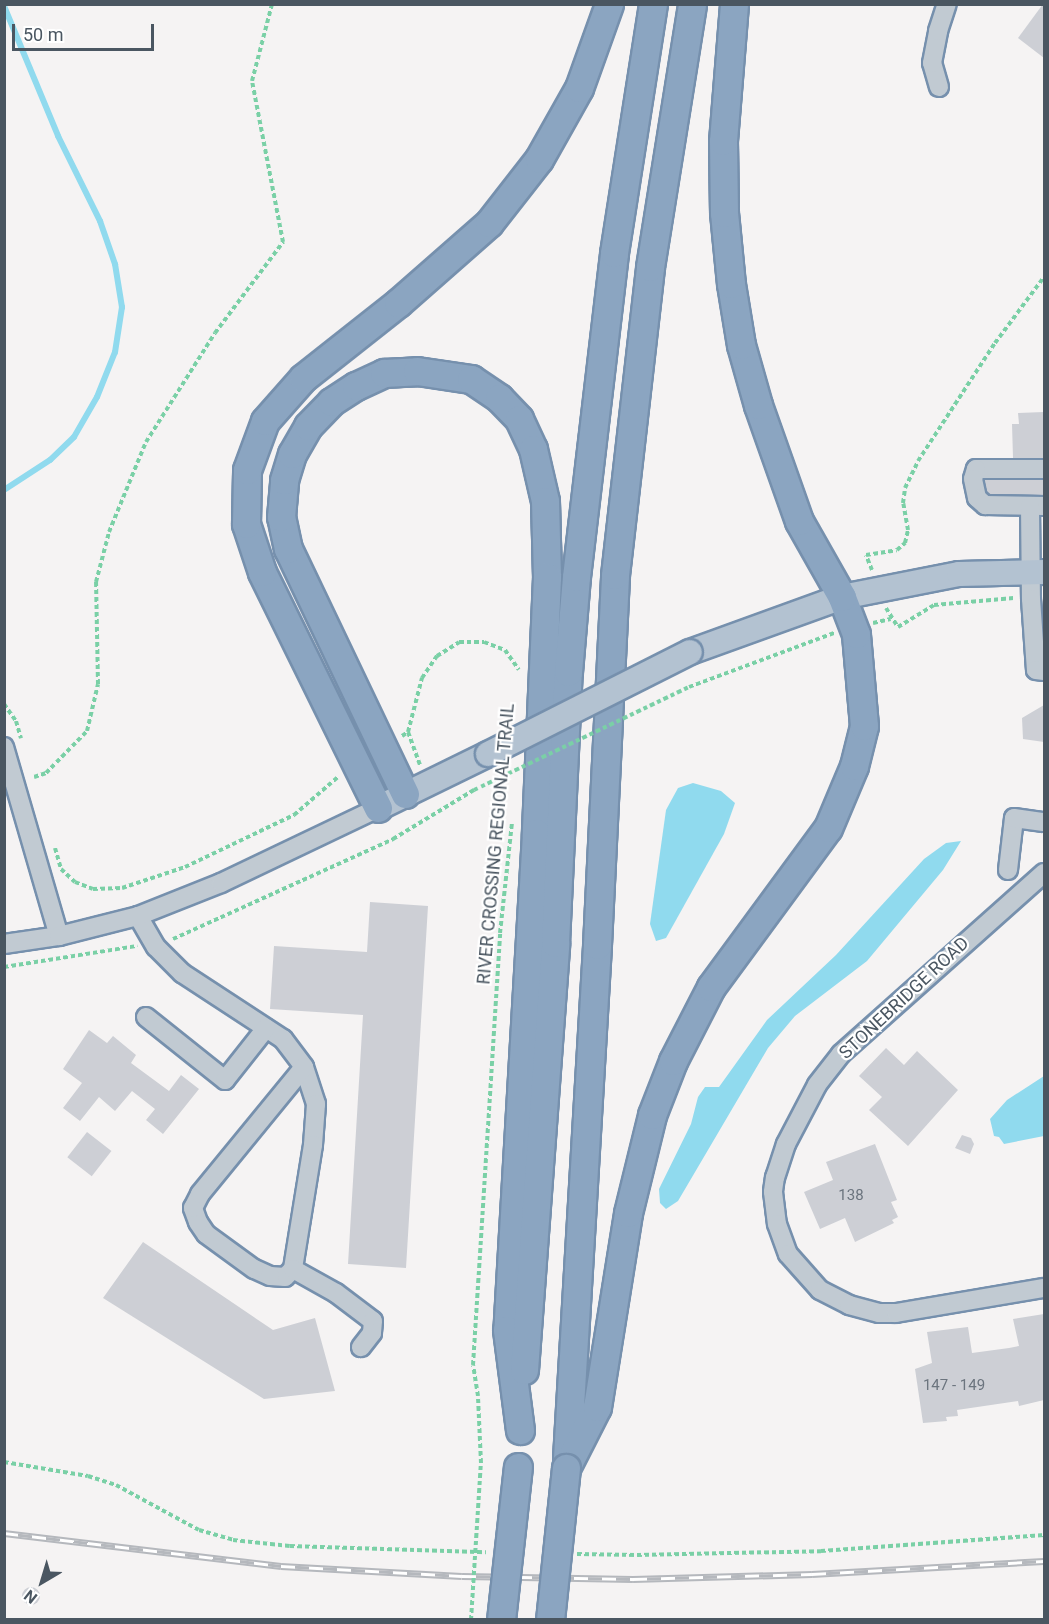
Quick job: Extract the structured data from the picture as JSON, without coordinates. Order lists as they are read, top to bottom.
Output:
{
  "streets": {
    "street": ["STONEBRIDGE ROAD"],
    "path": ["RIVER CROSSING REGIONAL TRAIL"]
  },
  "house_numbers": ["138", "147 - 149"],
  "scale_bar": "50 m",
  "north": "bottom left"
}
